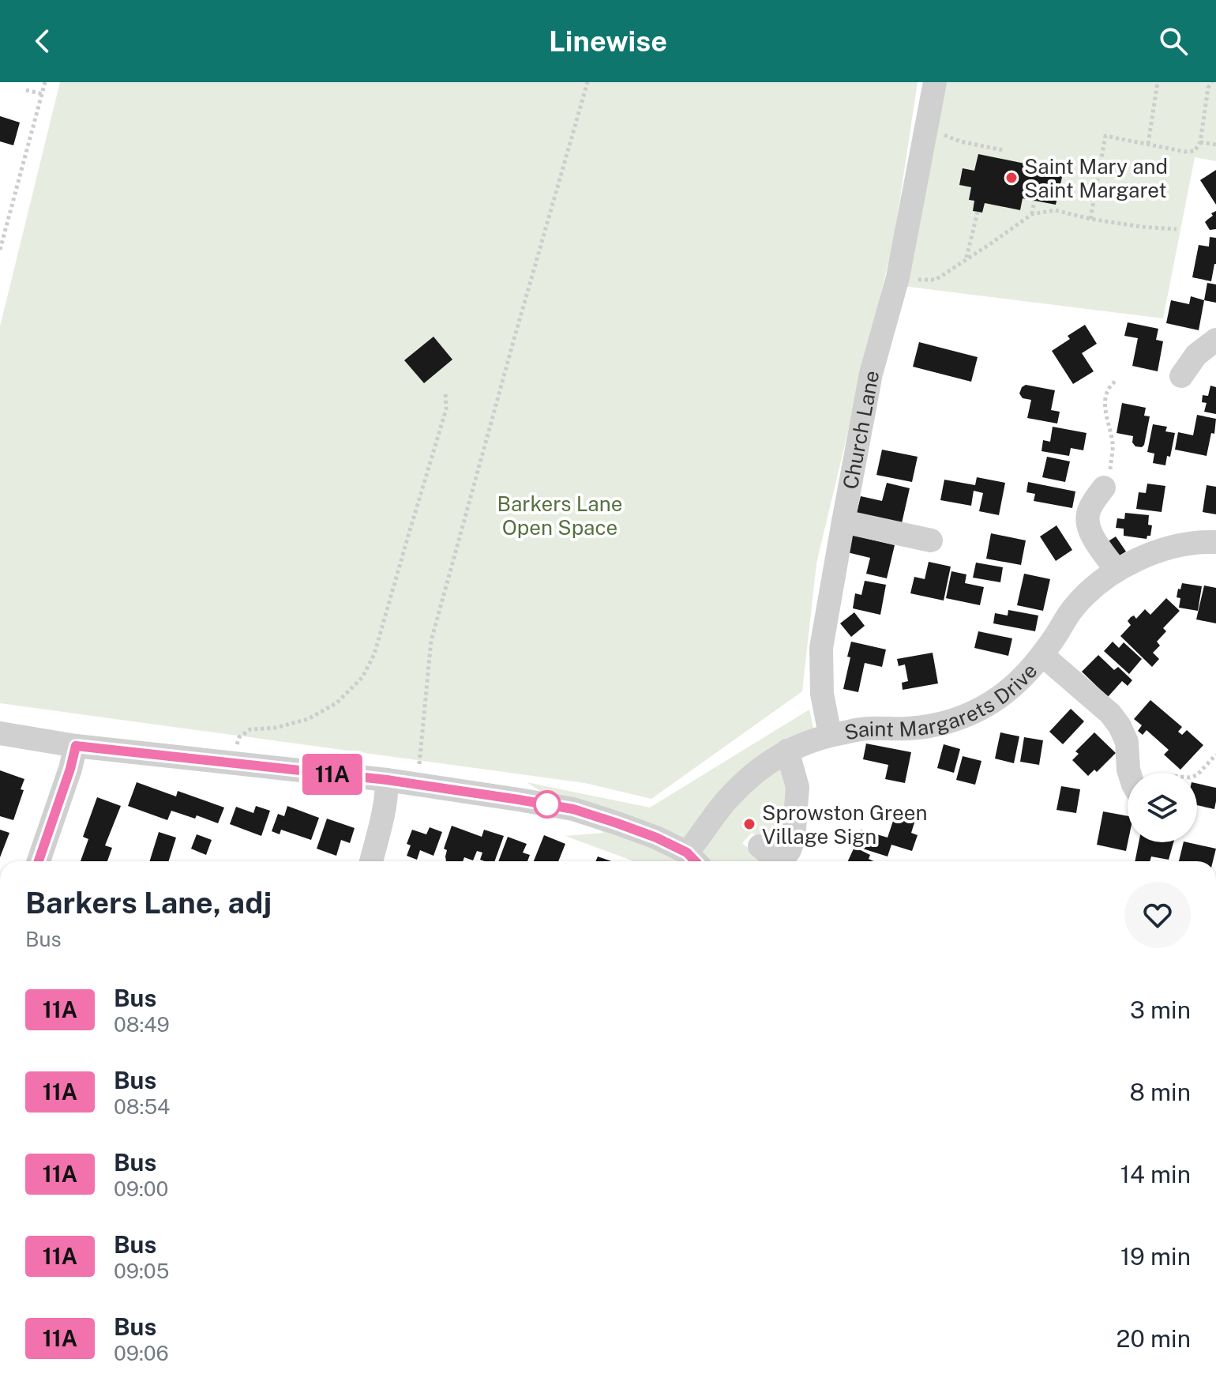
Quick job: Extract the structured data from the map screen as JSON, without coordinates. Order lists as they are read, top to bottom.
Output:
{
  "streets": {
    "street": ["Church Lane", "Saint Margarets Drive"]
  },
  "crossings": [
    ["Church Lane", "Saint Margarets Drive"]
  ],
  "parks": ["Barkers Lane Open Space"],
  "places": ["Saint Mary and Saint Margaret", "Sprowston Green Village Sign"],
  "lines": ["bus line 11A"],
  "page": {
    "header": "Linewise",
    "on_map": "11A",
    "heading": ["Barkers Lane, adj", "Bus"],
    "list": [
      {
        "mark": "11A",
        "name": "Bus",
        "note": "08:49",
        "value": "3 min"
      },
      {
        "mark": "11A",
        "name": "Bus",
        "note": "08:54",
        "value": "8 min"
      },
      {
        "mark": "11A",
        "name": "Bus",
        "note": "09:00",
        "value": "14 min"
      },
      {
        "mark": "11A",
        "name": "Bus",
        "note": "09:05",
        "value": "19 min"
      },
      {
        "mark": "11A",
        "name": "Bus",
        "note": "09:06",
        "value": "20 min"
      }
    ]
  }
}
